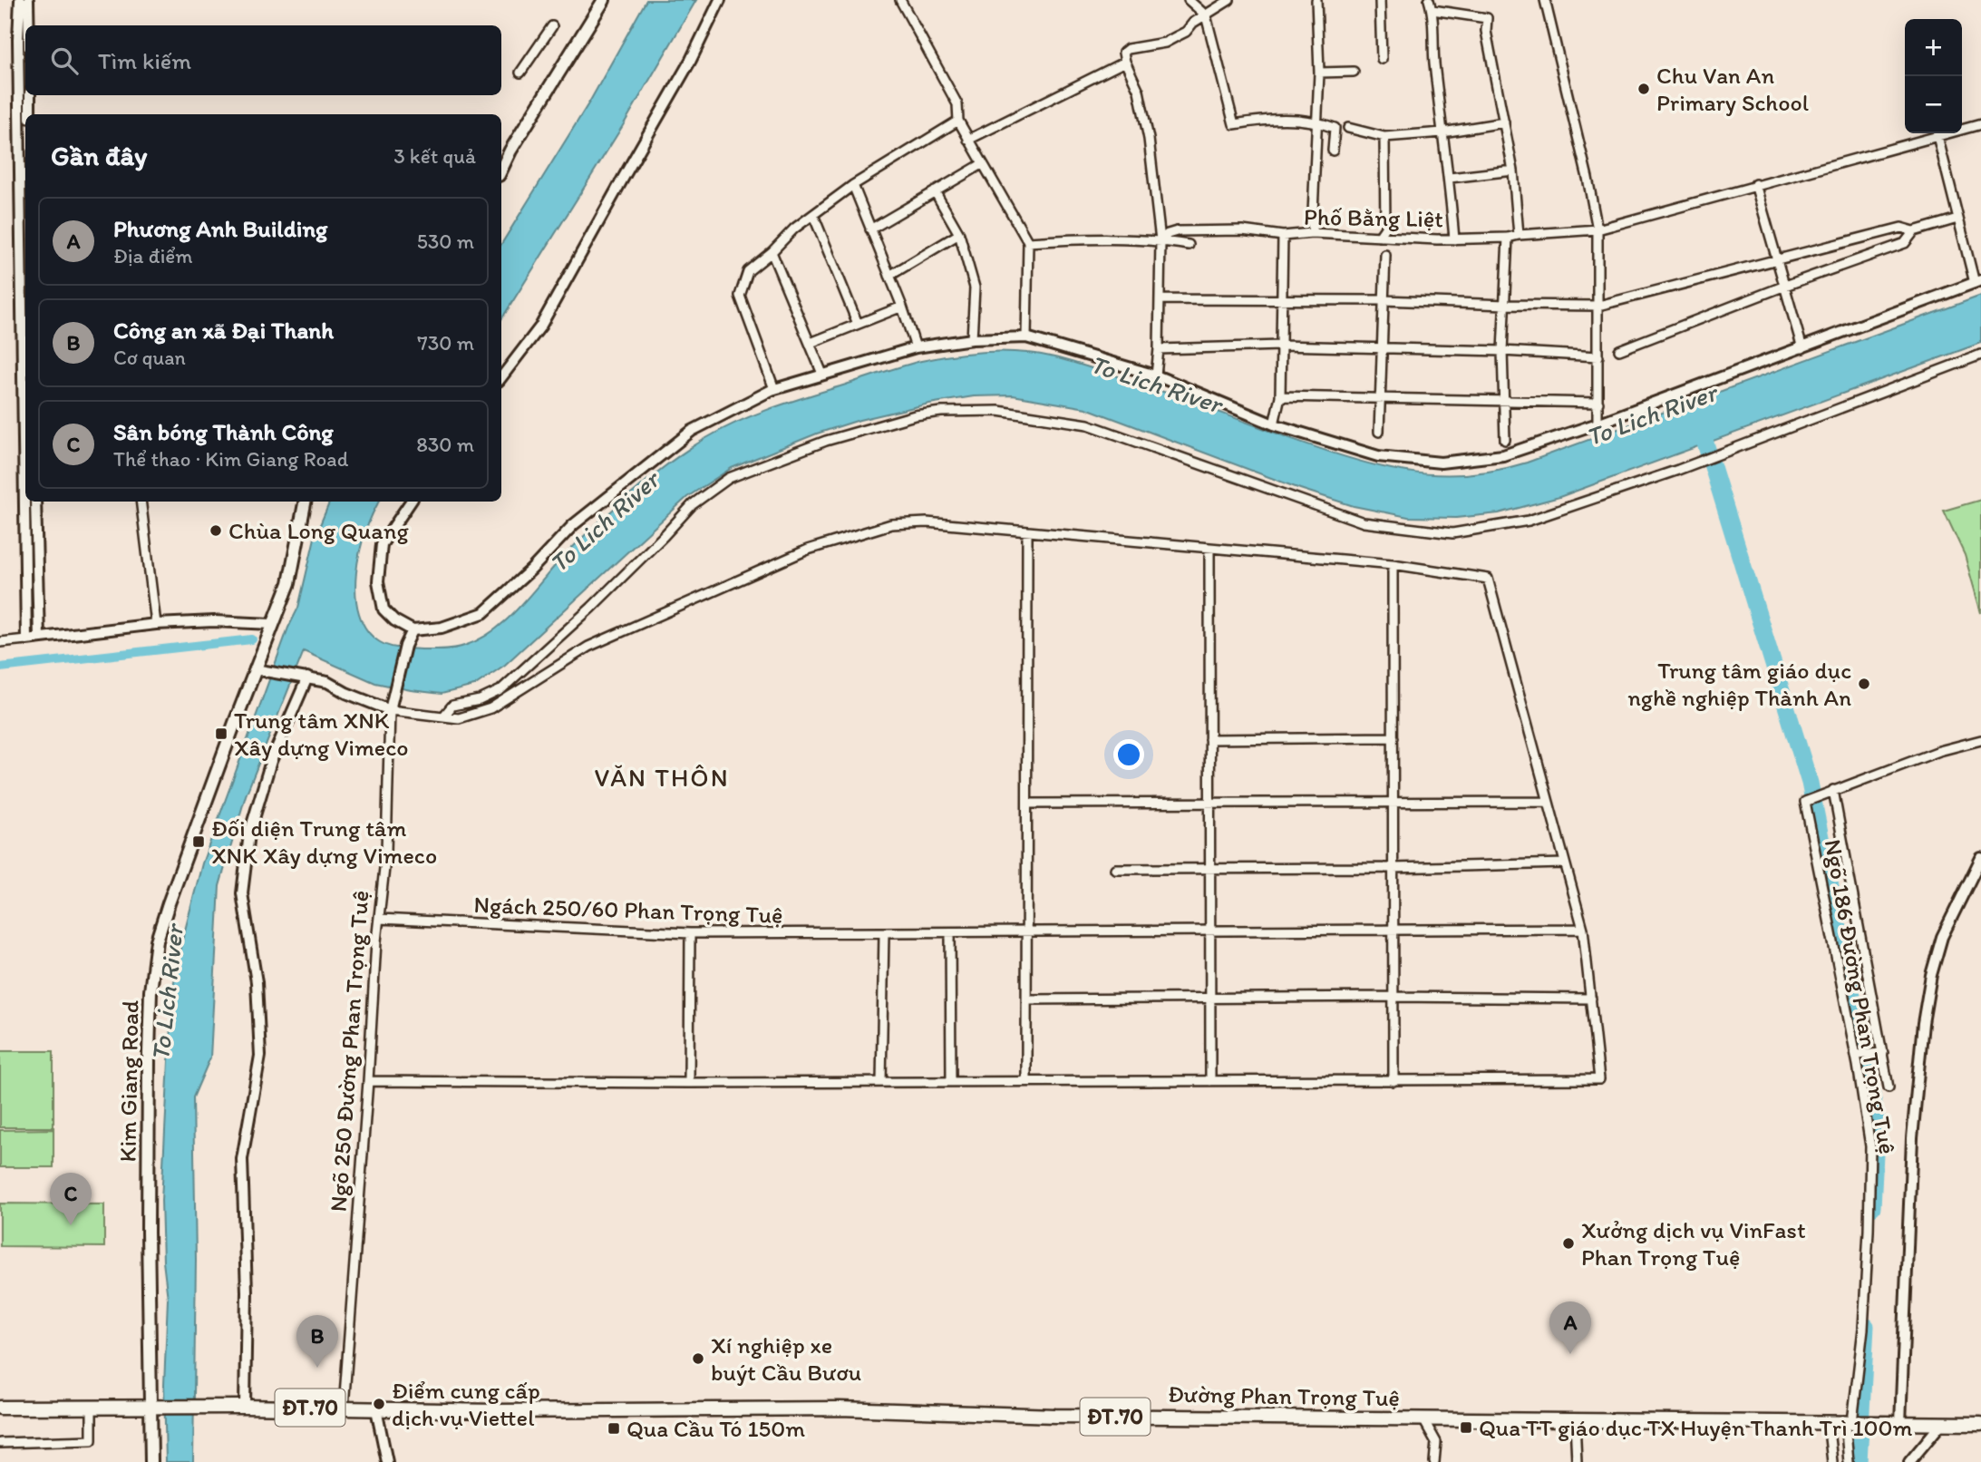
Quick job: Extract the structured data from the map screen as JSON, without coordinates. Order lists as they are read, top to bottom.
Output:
{
  "streets": {
    "main road": ["Kim Giang Road", "Đường Phan Trọng Tuệ", "ĐT.70"],
    "street": [
      "Phố Bằng Liệt",
      "Ngách 250/60 Phan Trọng Tuệ",
      "Ngõ 186 Đường Phan Trọng Tuệ",
      "Ngõ 250 Đường Phan Trọng Tuệ"
    ]
  },
  "crossings": [
    ["Ngách 250/60 Phan Trọng Tuệ", "Ngõ 250 Đường Phan Trọng Tuệ"],
    ["Ngõ 186 Đường Phan Trọng Tuệ", "Đường Phan Trọng Tuệ"],
    ["Ngõ 250 Đường Phan Trọng Tuệ", "Đường Phan Trọng Tuệ"],
    ["Kim Giang Road", "Đường Phan Trọng Tuệ"],
    ["Kim Giang Road", "ĐT.70"],
    ["Đường Phan Trọng Tuệ", "ĐT.70"]
  ],
  "districts": ["VĂN THÔN"],
  "water": ["To Lich River"],
  "places": {
    "other": [
      "Chu Van An Primary School",
      "Chùa Long Quang",
      "Trung tâm giáo dục nghề nghiệp Thành An",
      "Xưởng dịch vụ VinFast Phan Trọng Tuệ",
      "Xí nghiệp xe buýt Cầu Bươu",
      "Điểm cung cấp dịch vụ Viettel"
    ],
    "transit": [
      "Trung tâm XNK Xây dựng Vimeco",
      "Đối diện Trung tâm XNK Xây dựng Vimeco",
      "Qua TT giáo dục TX Huyện Thanh Trì 100m",
      "Qua Cầu Tó 150m"
    ]
  },
  "page": {
    "map_buttons": ["+", "−"],
    "search": "Tìm kiếm",
    "heading": ["Gần đây", "3 kết quả"],
    "list": [
      {
        "mark": "A",
        "name": "Phương Anh Building",
        "note": "Địa điểm",
        "value": "530 m"
      },
      {
        "mark": "B",
        "name": "Công an xã Đại Thanh",
        "note": "Cơ quan",
        "value": "730 m"
      },
      {
        "mark": "C",
        "name": "Sân bóng Thành Công",
        "note": "Thể thao · Kim Giang Road",
        "value": "830 m"
      }
    ],
    "pins": ["C", "A", "B"]
  }
}
